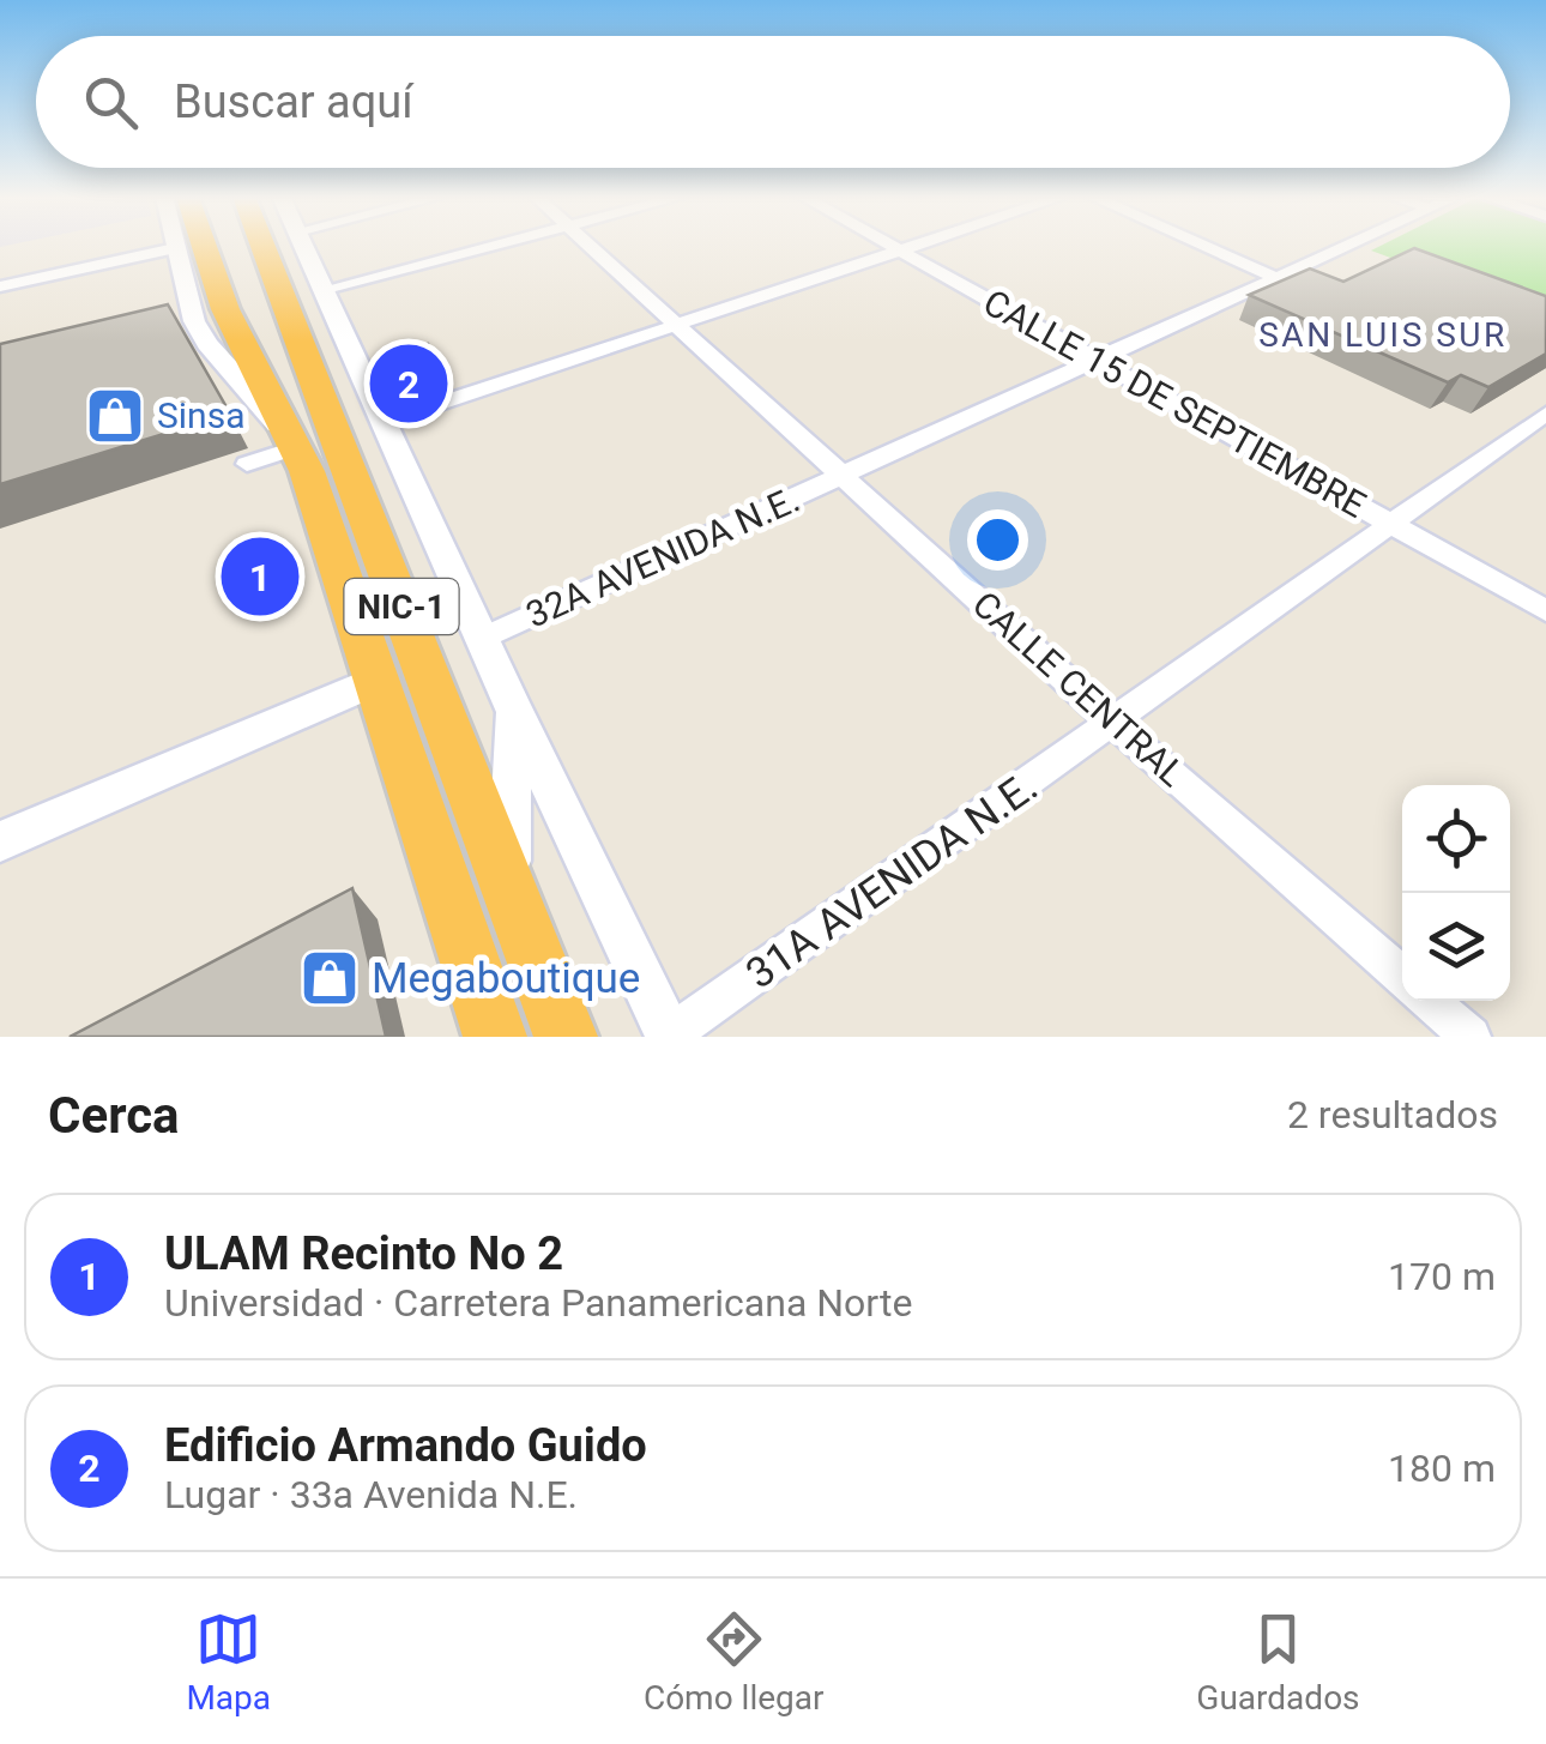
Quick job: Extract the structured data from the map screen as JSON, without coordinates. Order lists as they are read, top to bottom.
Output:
{
  "streets": {
    "highway": ["NIC-1"],
    "street": [
      "CALLE 15 DE SEPTIEMBRE",
      "32A AVENIDA N.E.",
      "CALLE CENTRAL",
      "31A AVENIDA N.E."
    ]
  },
  "crossings": [
    ["CALLE 15 DE SEPTIEMBRE", "32A AVENIDA N.E."],
    ["CALLE 15 DE SEPTIEMBRE", "31A AVENIDA N.E."],
    ["32A AVENIDA N.E.", "CALLE CENTRAL"],
    ["CALLE CENTRAL", "31A AVENIDA N.E."]
  ],
  "districts": ["SAN LUIS SUR"],
  "places": {
    "shop": ["Sinsa", "Megaboutique"]
  },
  "page": {
    "search": "Buscar aquí",
    "pins": ["2", "1"],
    "heading": ["Cerca", "2 resultados"],
    "list": [
      {
        "mark": "1",
        "name": "ULAM Recinto No 2",
        "note": "Universidad · Carretera Panamericana Norte",
        "value": "170 m"
      },
      {
        "mark": "2",
        "name": "Edificio Armando Guido",
        "note": "Lugar · 33a Avenida N.E.",
        "value": "180 m"
      }
    ],
    "nav": ["Mapa", "Cómo llegar", "Guardados"]
  }
}
